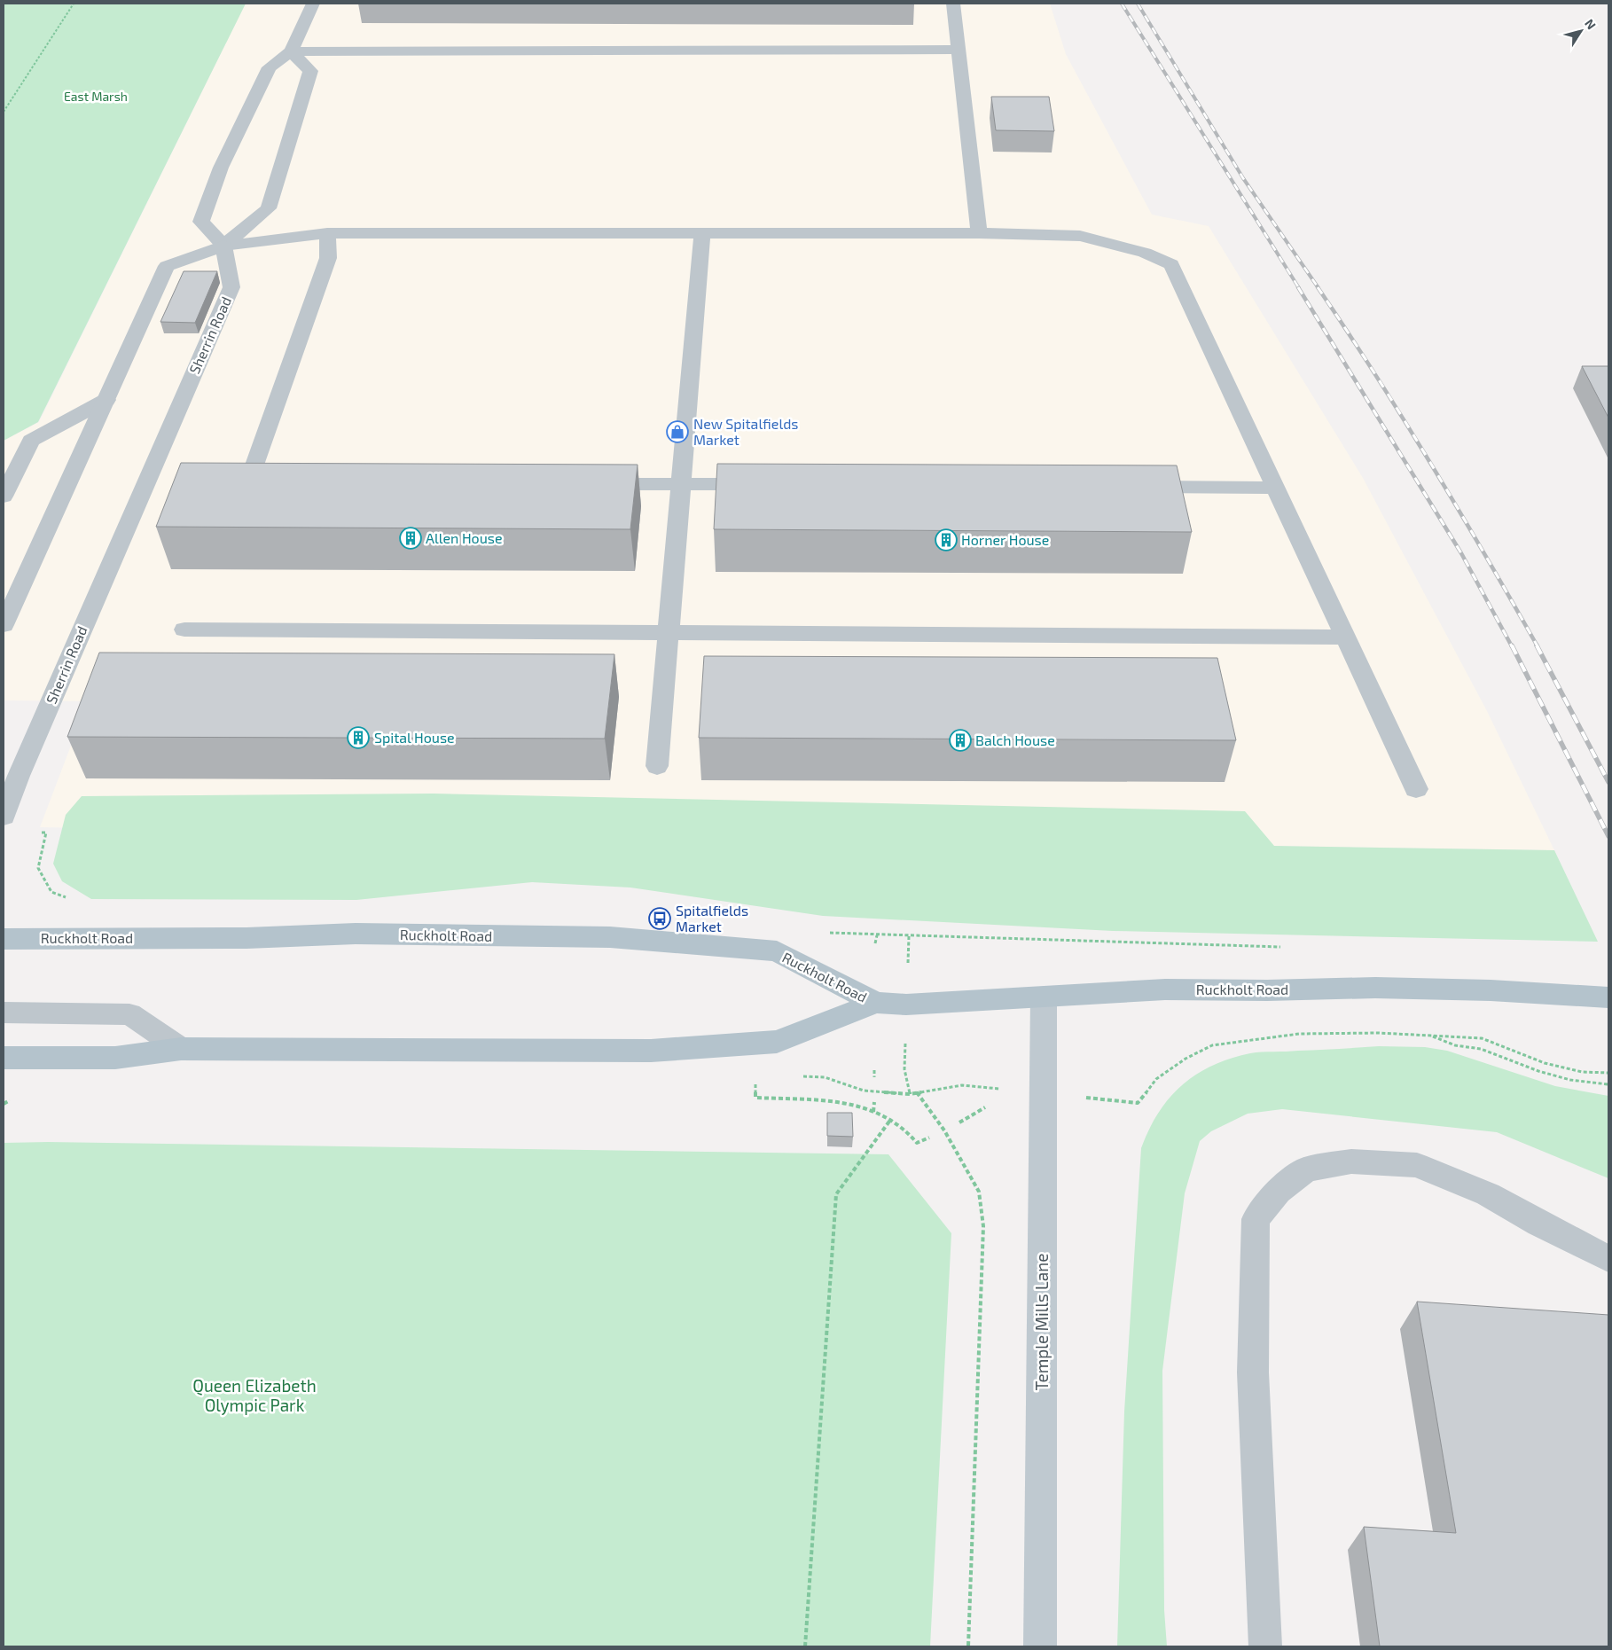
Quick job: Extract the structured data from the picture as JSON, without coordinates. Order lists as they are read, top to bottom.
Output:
{
  "streets": {
    "main road": ["Ruckholt Road"],
    "street": ["Sherrin Road", "Temple Mills Lane"]
  },
  "crossings": [
    ["Ruckholt Road", "Temple Mills Lane"]
  ],
  "parks": ["East Marsh", "Queen Elizabeth Olympic Park"],
  "places": {
    "shop": ["New Spitalfields Market"],
    "building": [
      "Allen House",
      "Horner House",
      "Spital House",
      "Balch House"
    ],
    "bus stop": ["Spitalfields Market"]
  },
  "north": "top right"
}
